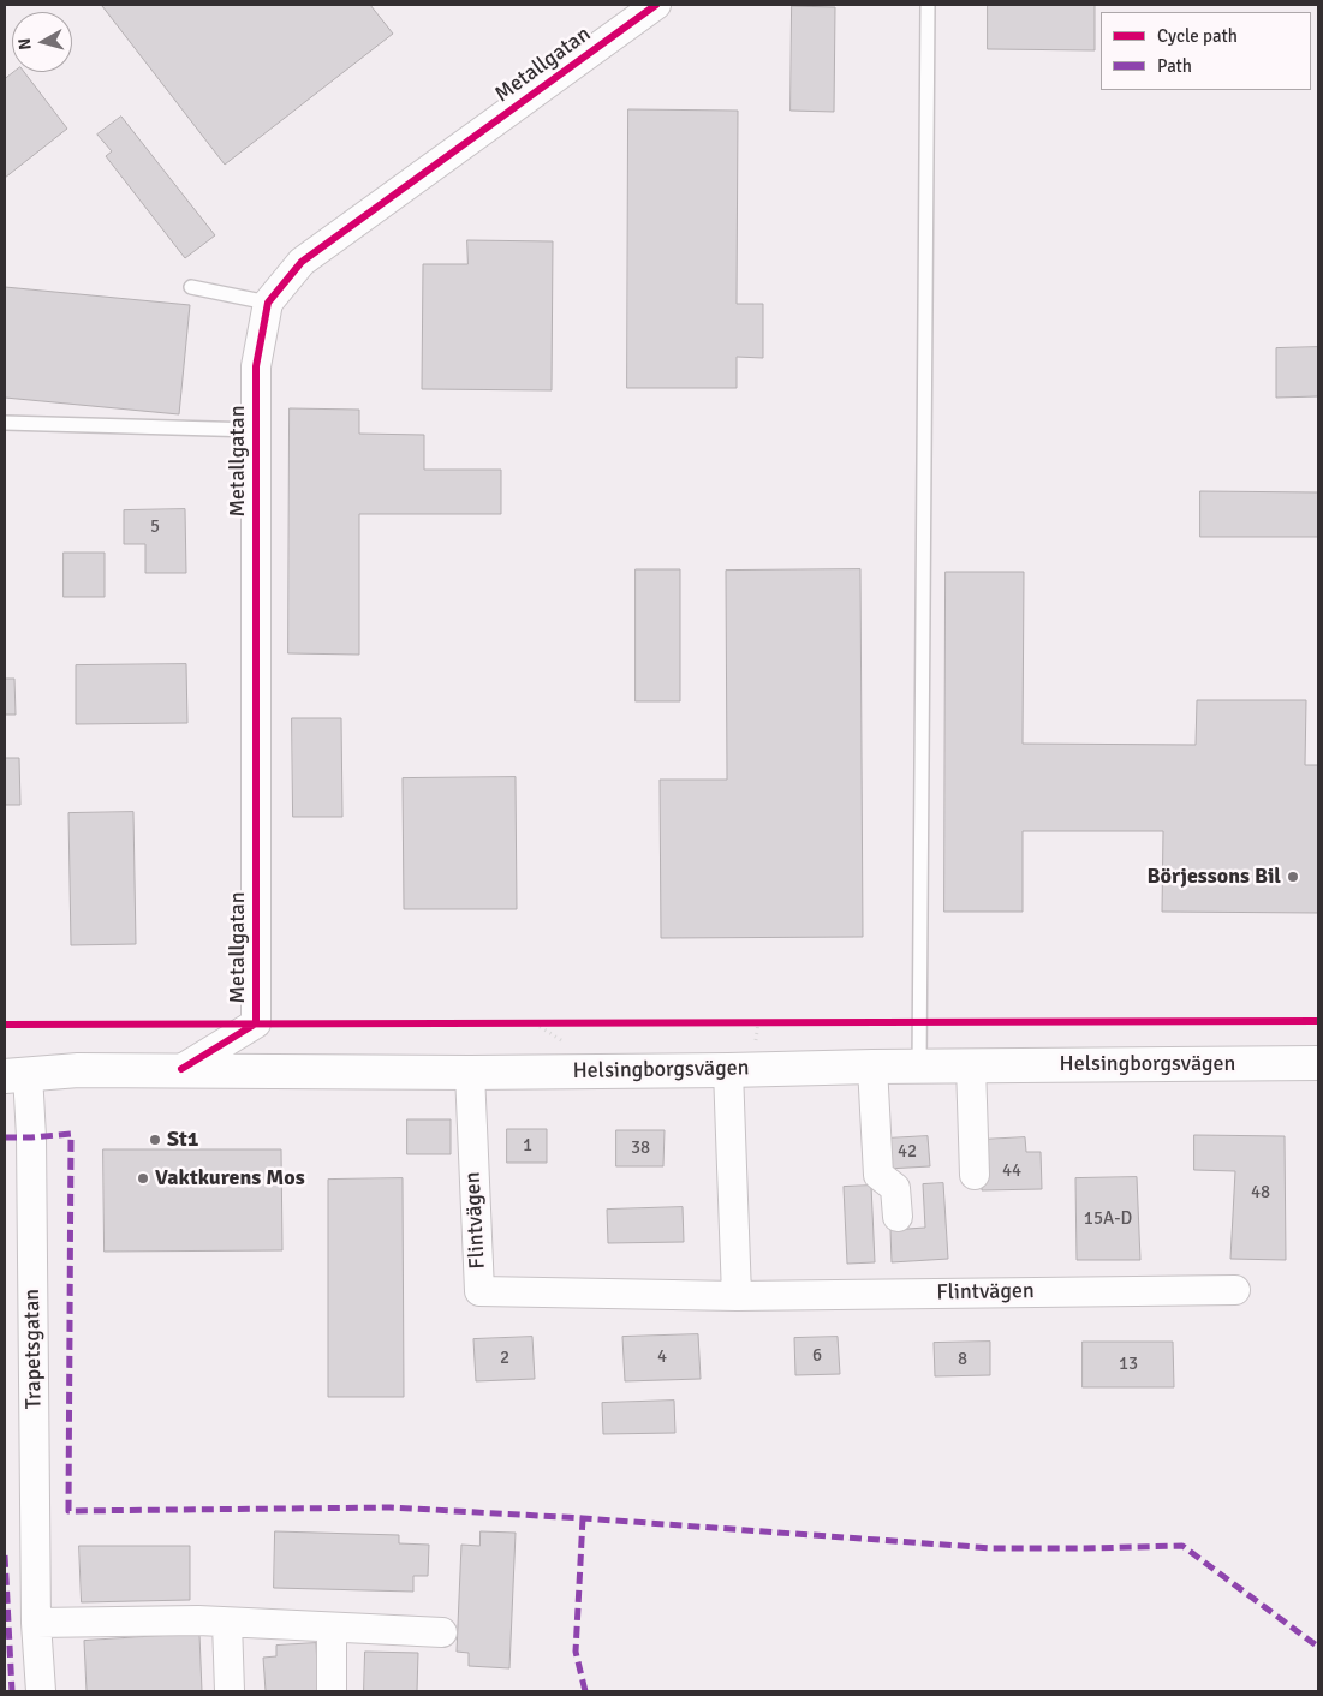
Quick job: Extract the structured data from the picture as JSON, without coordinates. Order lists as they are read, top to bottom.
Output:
{
  "streets": {
    "main road": ["Helsingborgsvägen"],
    "street": ["Metallgatan", "Flintvägen", "Trapetsgatan"]
  },
  "crossings": [
    ["Metallgatan", "Helsingborgsvägen"],
    ["Helsingborgsvägen", "Flintvägen"],
    ["Helsingborgsvägen", "Trapetsgatan"]
  ],
  "places": ["Börjessons Bil", "St1", "Vaktkurens Mos"],
  "house_numbers": [
    "5",
    "1",
    "38",
    "42",
    "44",
    "48",
    "15A-D",
    "6",
    "4",
    "2",
    "8",
    "13"
  ],
  "legend": ["Cycle path", "Path"],
  "north": "left"
}
